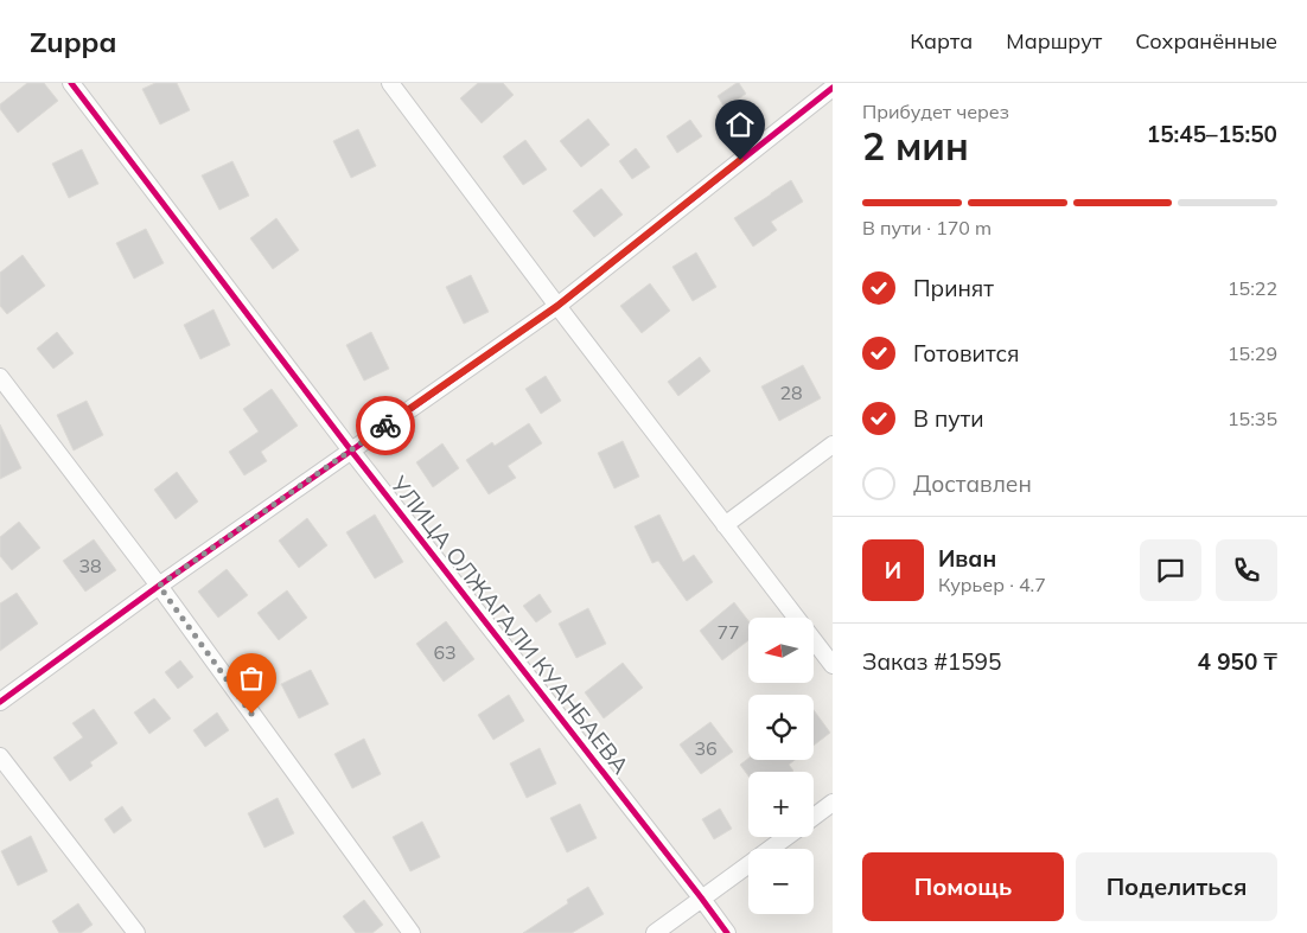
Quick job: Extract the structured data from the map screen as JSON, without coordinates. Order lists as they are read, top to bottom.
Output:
{
  "streets": {
    "street": ["УЛИЦА ОЛЖАГАЛИ КУАНБАЕВА"]
  },
  "house_numbers": [
    "28",
    "38",
    "77",
    "63",
    "36"
  ],
  "north": "left",
  "page": {
    "header": "Zuppa",
    "nav": ["Карта", "Маршрут", "Сохранённые"],
    "heading": ["2 мин", "Прибудет через", "15:45–15:50"],
    "panel": [
      "Иван",
      "Курьер · 4.7",
      "Заказ #1595",
      "4 950 ₸"
    ],
    "bar": "В пути · 170 m",
    "list": [
      ["Принят", "15:22"],
      ["Готовится", "15:29"],
      ["В пути", "15:35"],
      "Доставлен"
    ],
    "round": "И",
    "map_buttons": ["+", "−"],
    "buttons": ["Помощь", "Поделиться"]
  }
}
